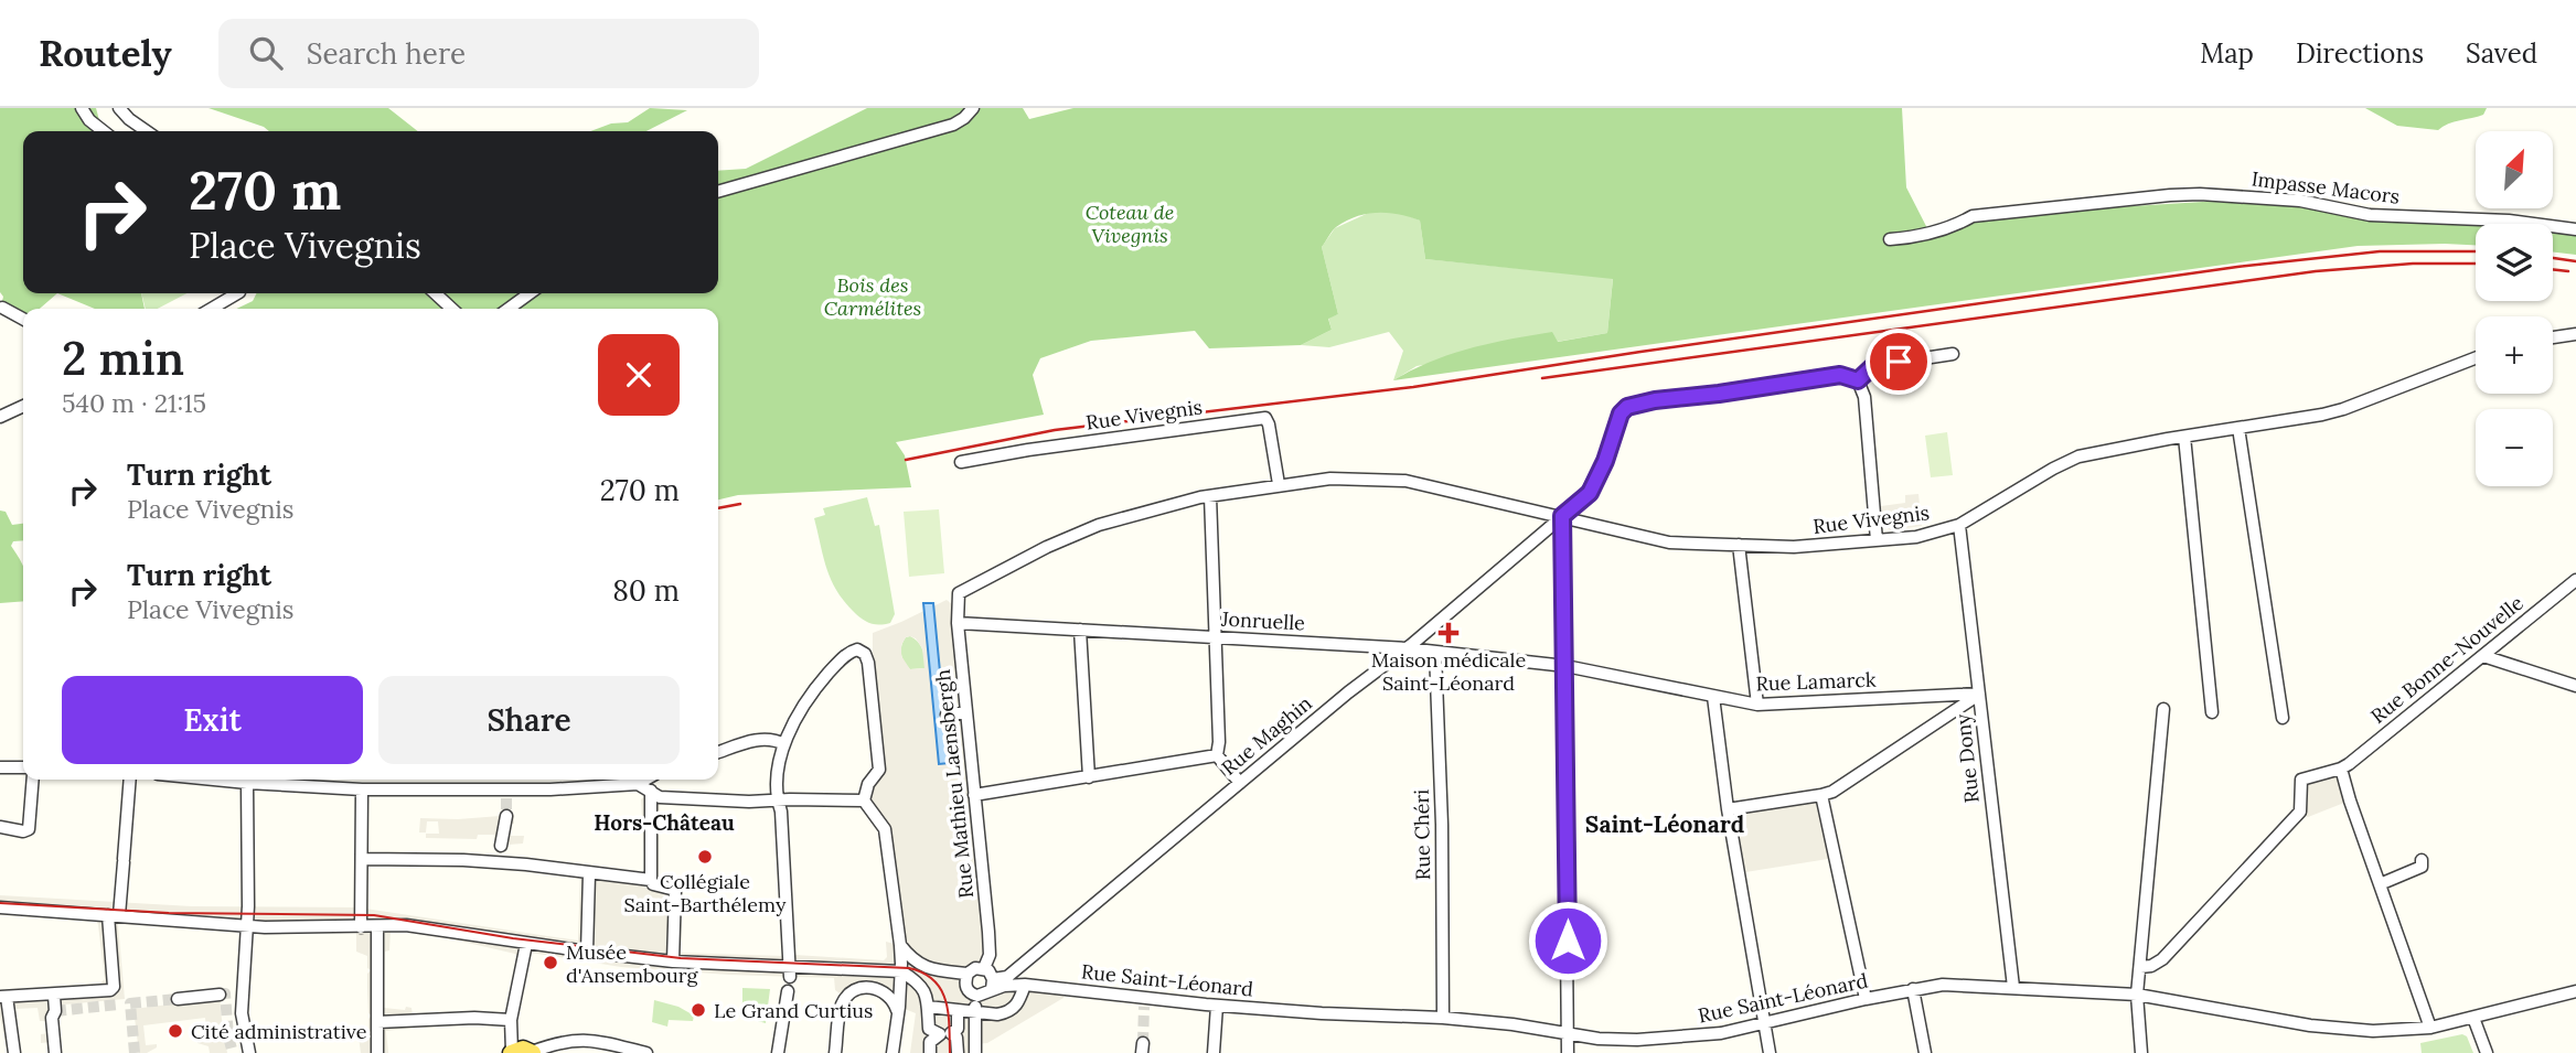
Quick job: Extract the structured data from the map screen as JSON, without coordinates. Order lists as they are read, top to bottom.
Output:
{
  "streets": {
    "street": [
      "Impasse Macors",
      "Rue Vivegnis",
      "Jonruelle",
      "Rue Bonne-Nouvelle",
      "Rue Lamarck",
      "Rue Maghin",
      "Rue Dony",
      "Rue Mathieu Laensbergh",
      "Rue Chéri",
      "Rue Saint-Léonard"
    ]
  },
  "crossings": [
    ["Rue Vivegnis", "Rue Maghin"],
    ["Rue Vivegnis", "Rue Dony"],
    ["Rue Vivegnis", "Rue Mathieu Laensbergh"],
    ["Jonruelle", "Rue Lamarck"],
    ["Jonruelle", "Rue Maghin"],
    ["Jonruelle", "Rue Mathieu Laensbergh"],
    ["Jonruelle", "Rue Chéri"],
    ["Rue Lamarck", "Rue Dony"],
    ["Rue Maghin", "Rue Mathieu Laensbergh"],
    ["Rue Maghin", "Rue Saint-Léonard"],
    ["Rue Dony", "Rue Saint-Léonard"],
    ["Rue Mathieu Laensbergh", "Rue Saint-Léonard"],
    ["Rue Chéri", "Rue Saint-Léonard"]
  ],
  "districts": ["Hors-Château", "Saint-Léonard"],
  "parks": ["Coteau de Vivegnis", "Bois des Carmélites"],
  "places": {
    "health": ["Maison médicale Saint-Léonard"],
    "other": [
      "Collégiale Saint-Barthélemy",
      "Musée d'Ansembourg",
      "Le Grand Curtius",
      "Cité administrative"
    ]
  },
  "north": "top right",
  "page": {
    "header": "Routely",
    "search": "Search here",
    "nav": ["Map", "Directions", "Saved"],
    "map_buttons": ["+", "−"],
    "turn": ["270 m", "Place Vivegnis"],
    "heading": ["2 min", "540 m · 21:15"],
    "list": [
      {
        "name": "Turn right",
        "note": "Place Vivegnis",
        "value": "270 m"
      },
      {
        "name": "Turn right",
        "note": "Place Vivegnis",
        "value": "80 m"
      }
    ],
    "buttons": ["Exit", "Share"]
  }
}
